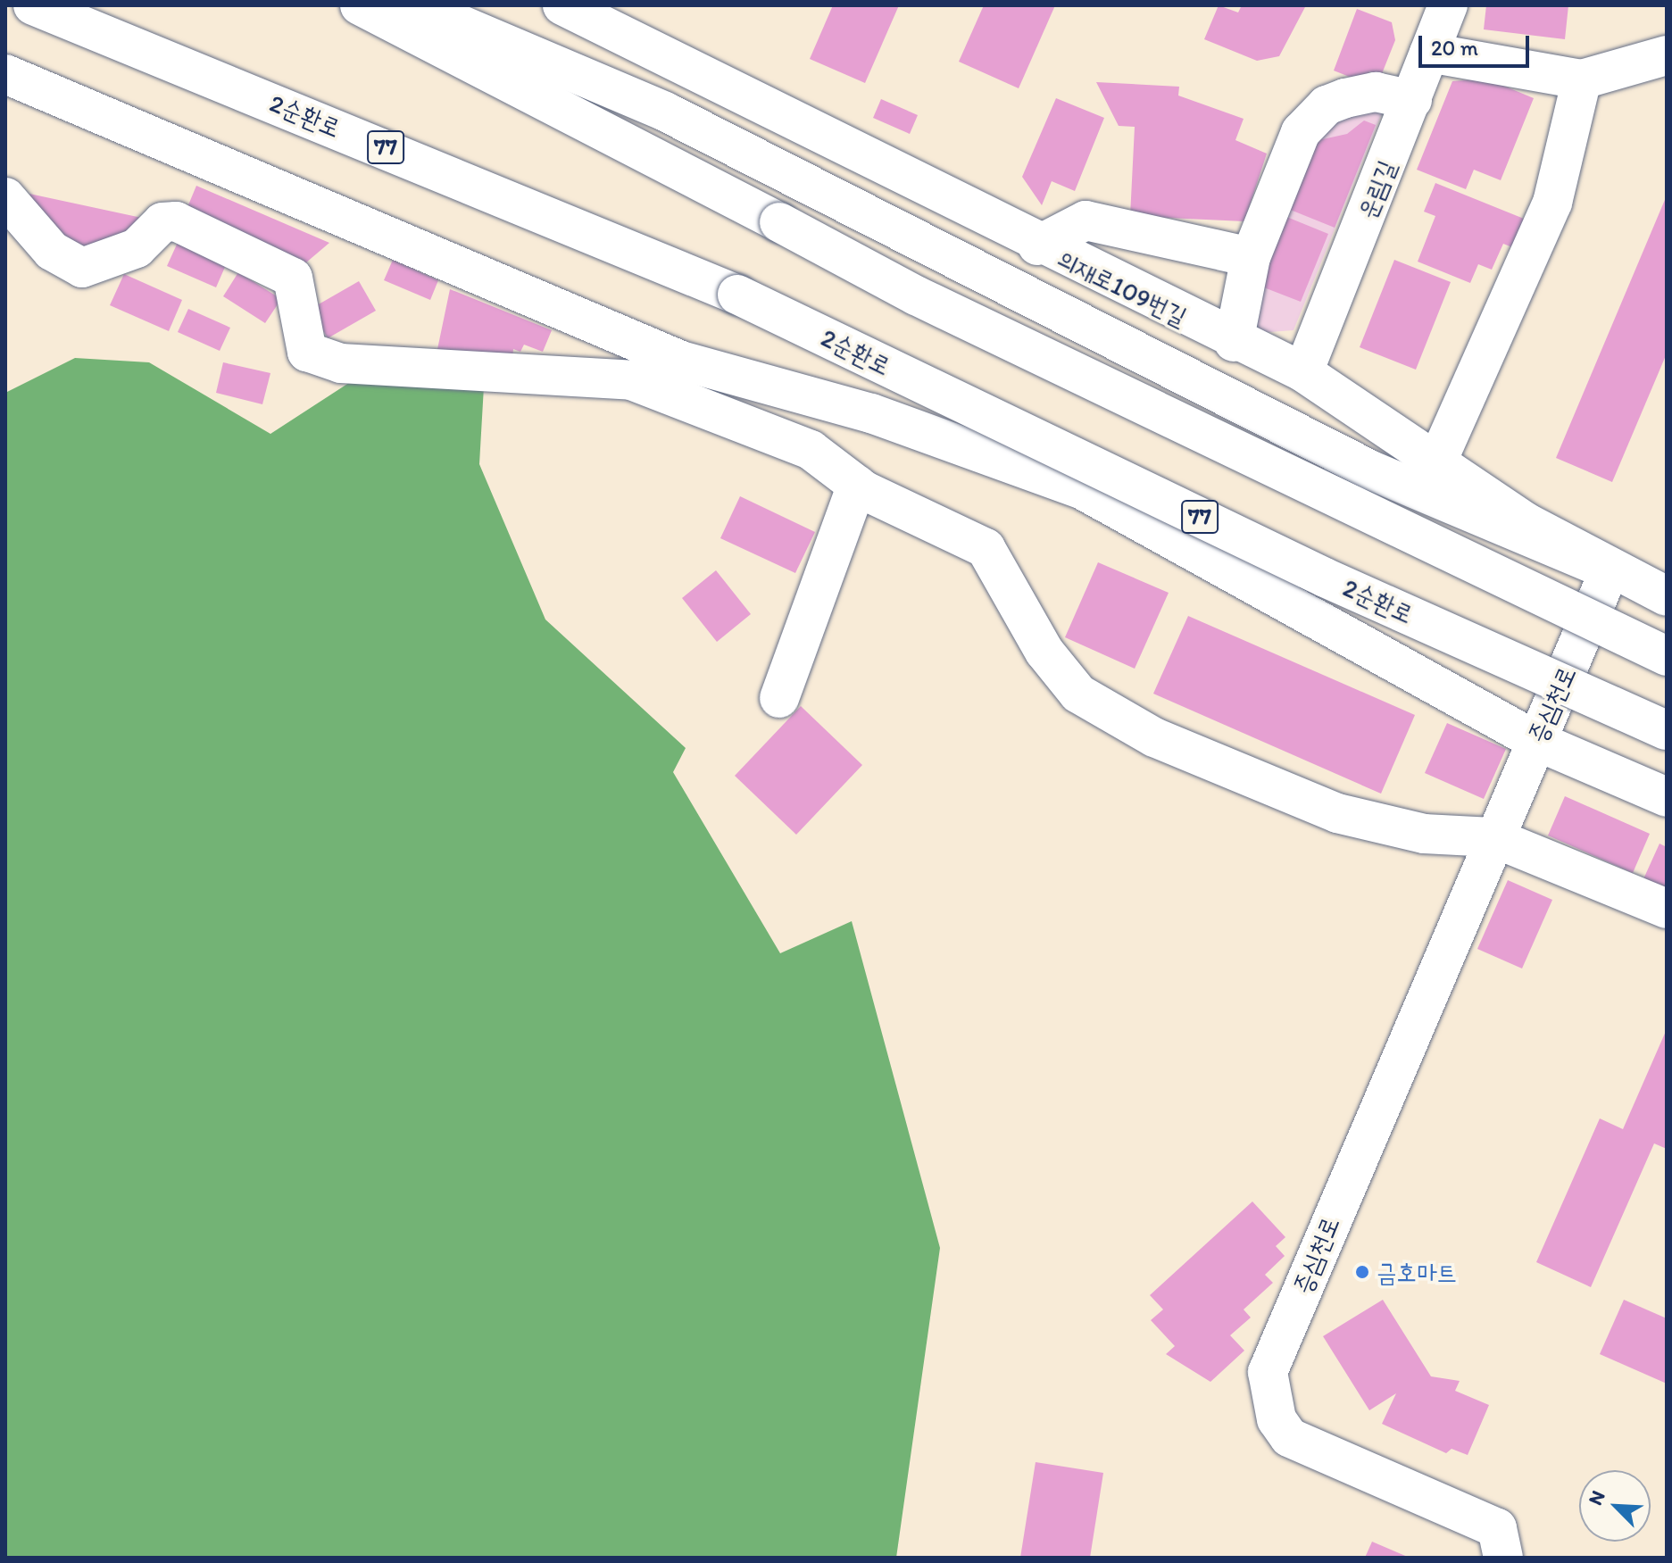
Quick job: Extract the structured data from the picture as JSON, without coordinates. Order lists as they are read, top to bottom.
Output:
{
  "streets": {
    "main road": [
      "2순환로",
      "77",
      "운림길",
      "의재로109번길",
      "증심천로"
    ]
  },
  "crossings": [
    ["운림길", "의재로109번길"],
    ["의재로109번길", "증심천로"]
  ],
  "places": ["금호마트"],
  "scale_bar": "20 m",
  "north": "top left"
}
